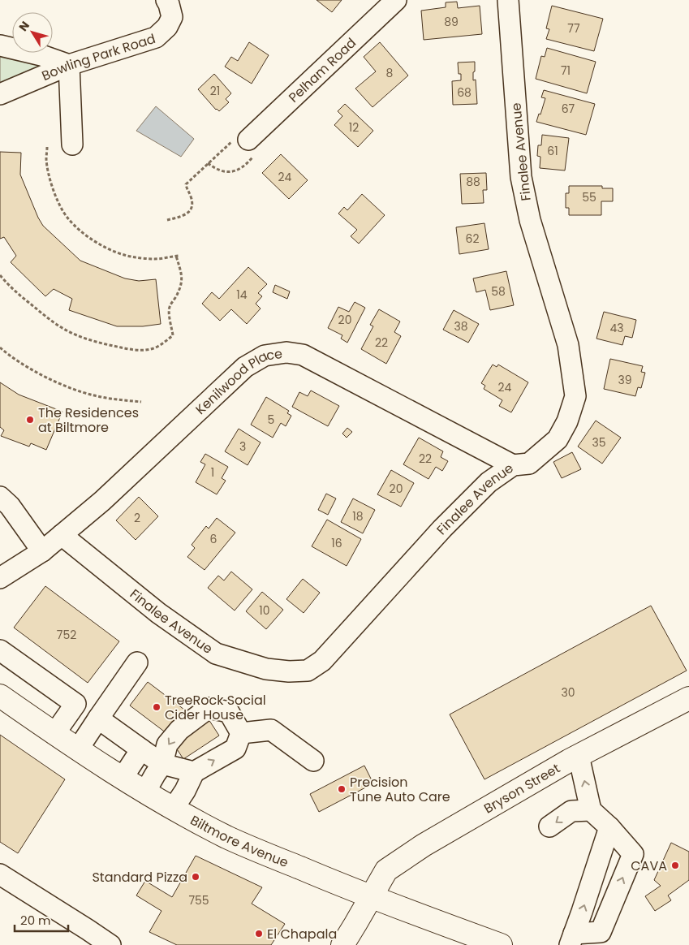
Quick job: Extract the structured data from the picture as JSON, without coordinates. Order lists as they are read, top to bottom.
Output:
{
  "streets": {
    "main road": ["Bryson Street", "Biltmore Avenue"],
    "street": [
      "Bowling Park Road",
      "Pelham Road",
      "Finalee Avenue",
      "Kenilwood Place"
    ]
  },
  "crossings": [
    ["Finalee Avenue", "Kenilwood Place"],
    ["Bryson Street", "Biltmore Avenue"]
  ],
  "places": [
    "The Residences at Biltmore",
    "TreeRock Social Cider House",
    "Precision Tune Auto Care",
    "CAVA",
    "Standard Pizza",
    "El Chapala"
  ],
  "house_numbers": [
    "89",
    "77",
    "71",
    "8",
    "21",
    "68",
    "67",
    "12",
    "61",
    "24",
    "88",
    "55",
    "62",
    "58",
    "14",
    "20",
    "38",
    "43",
    "22",
    "39",
    "24",
    "5",
    "35",
    "3",
    "22",
    "1",
    "20",
    "18",
    "2",
    "6",
    "16",
    "10",
    "752",
    "30",
    "755"
  ],
  "scale_bar": "20 m",
  "north": "top left"
}
